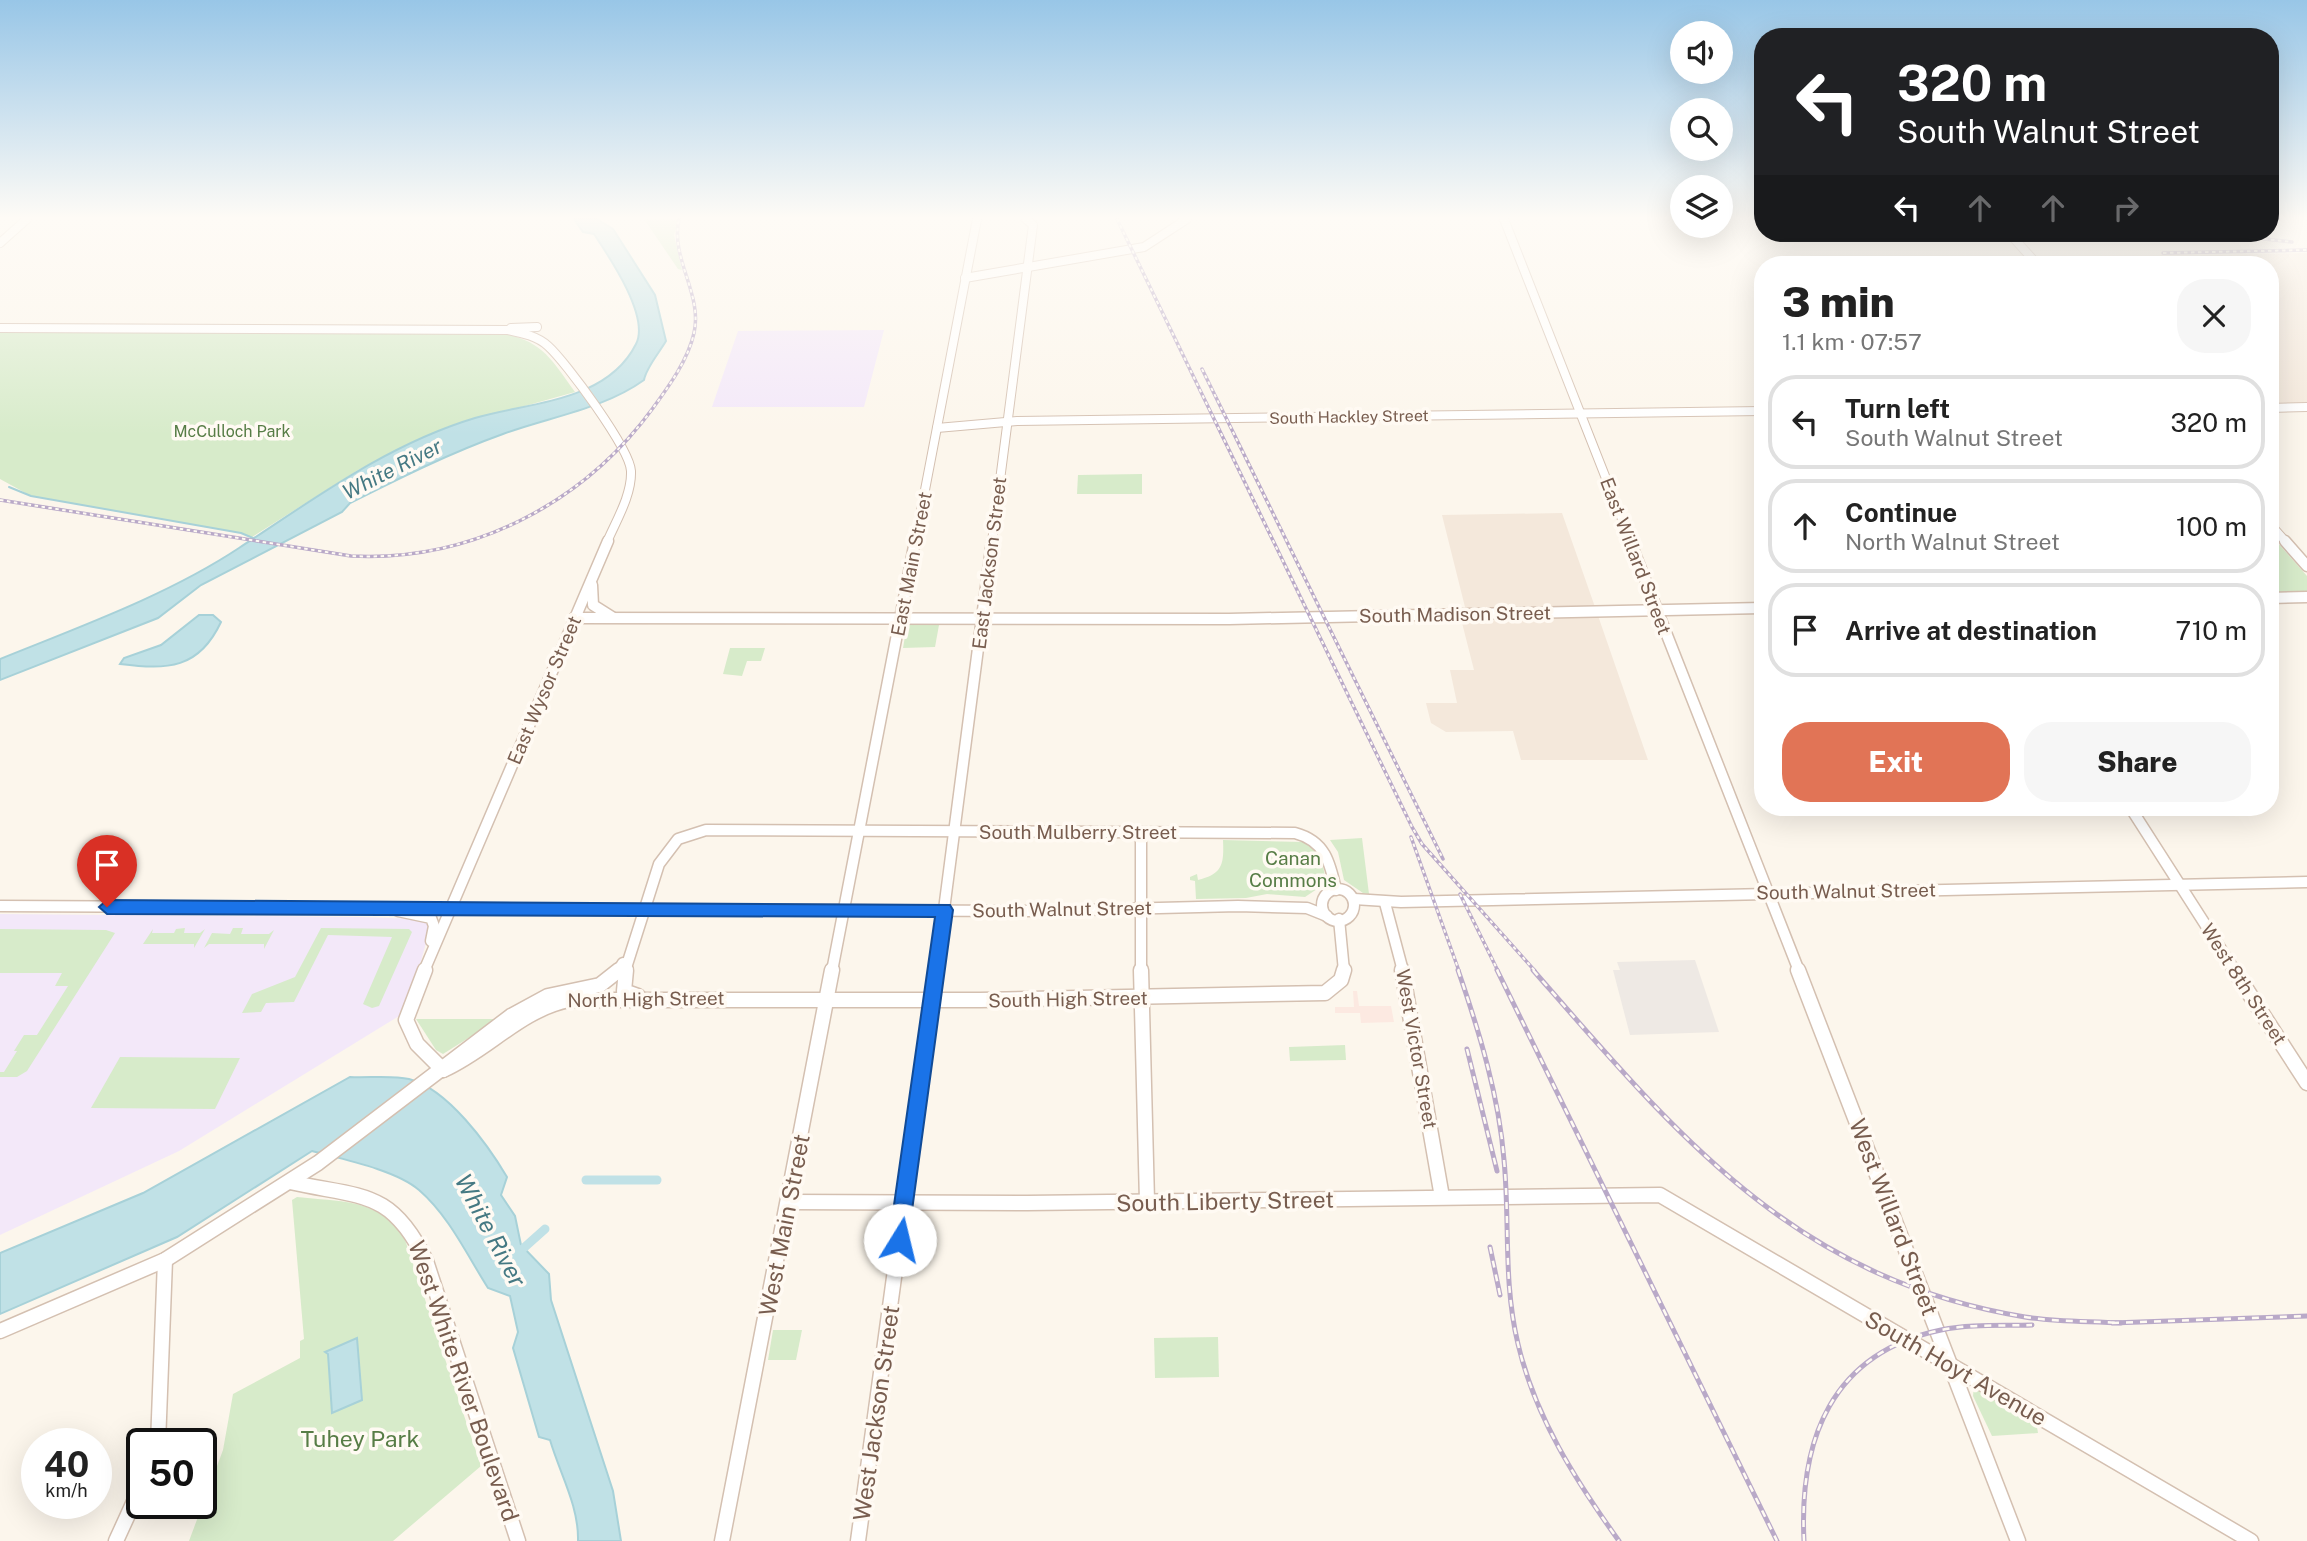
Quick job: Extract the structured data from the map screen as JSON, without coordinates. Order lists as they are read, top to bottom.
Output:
{
  "streets": {
    "main road": [
      "South Hackley Street",
      "East Willard Street",
      "East Jackson Street",
      "East Main Street",
      "South Madison Street",
      "East Wysor Street",
      "South Mulberry Street",
      "South Walnut Street",
      "West 8th Street",
      "North High Street",
      "South High Street",
      "West Victor Street",
      "South Liberty Street",
      "West Willard Street",
      "West Main Street",
      "South Hoyt Avenue",
      "West White River Boulevard",
      "West Jackson Street"
    ]
  },
  "crossings": [
    ["South Hackley Street", "East Willard Street"],
    ["South Hackley Street", "East Jackson Street"],
    ["South Hackley Street", "East Main Street"],
    ["East Willard Street", "South Madison Street"],
    ["East Willard Street", "South Walnut Street"],
    ["East Willard Street", "West Willard Street"],
    ["East Jackson Street", "South Madison Street"],
    ["East Jackson Street", "South Mulberry Street"],
    ["East Jackson Street", "South Walnut Street"],
    ["East Jackson Street", "West Jackson Street"],
    ["East Main Street", "South Madison Street"],
    ["East Main Street", "South Mulberry Street"],
    ["East Main Street", "South Walnut Street"],
    ["East Main Street", "West Main Street"],
    ["South Madison Street", "East Wysor Street"],
    ["East Wysor Street", "South Walnut Street"],
    ["South Mulberry Street", "South Walnut Street"],
    ["South Mulberry Street", "South High Street"],
    ["South Walnut Street", "West 8th Street"],
    ["South Walnut Street", "South High Street"],
    ["South Walnut Street", "West Victor Street"],
    ["South Walnut Street", "West Willard Street"],
    ["South Walnut Street", "West Main Street"],
    ["South Walnut Street", "West Jackson Street"],
    ["North High Street", "South High Street"],
    ["North High Street", "West Main Street"],
    ["North High Street", "West White River Boulevard"],
    ["South High Street", "West Main Street"],
    ["South High Street", "West Jackson Street"],
    ["West Victor Street", "South Liberty Street"],
    ["South Liberty Street", "West Main Street"],
    ["South Liberty Street", "South Hoyt Avenue"],
    ["South Liberty Street", "West Jackson Street"],
    ["West Willard Street", "South Hoyt Avenue"]
  ],
  "water": ["White River"],
  "parks": ["McCulloch Park", "Canan Commons", "Tuhey Park"],
  "page": {
    "turn": ["320 m", "South Walnut Street"],
    "heading": ["3 min", "1.1 km · 07:57"],
    "list": [
      {
        "name": "Turn left",
        "note": "South Walnut Street",
        "value": "320 m"
      },
      {
        "name": "Continue",
        "note": "North Walnut Street",
        "value": "100 m"
      },
      {
        "name": "Arrive at destination",
        "value": "710 m"
      }
    ],
    "buttons": ["Exit", "Share"],
    "speed": "40 km/h",
    "limit": "50"
  }
}
